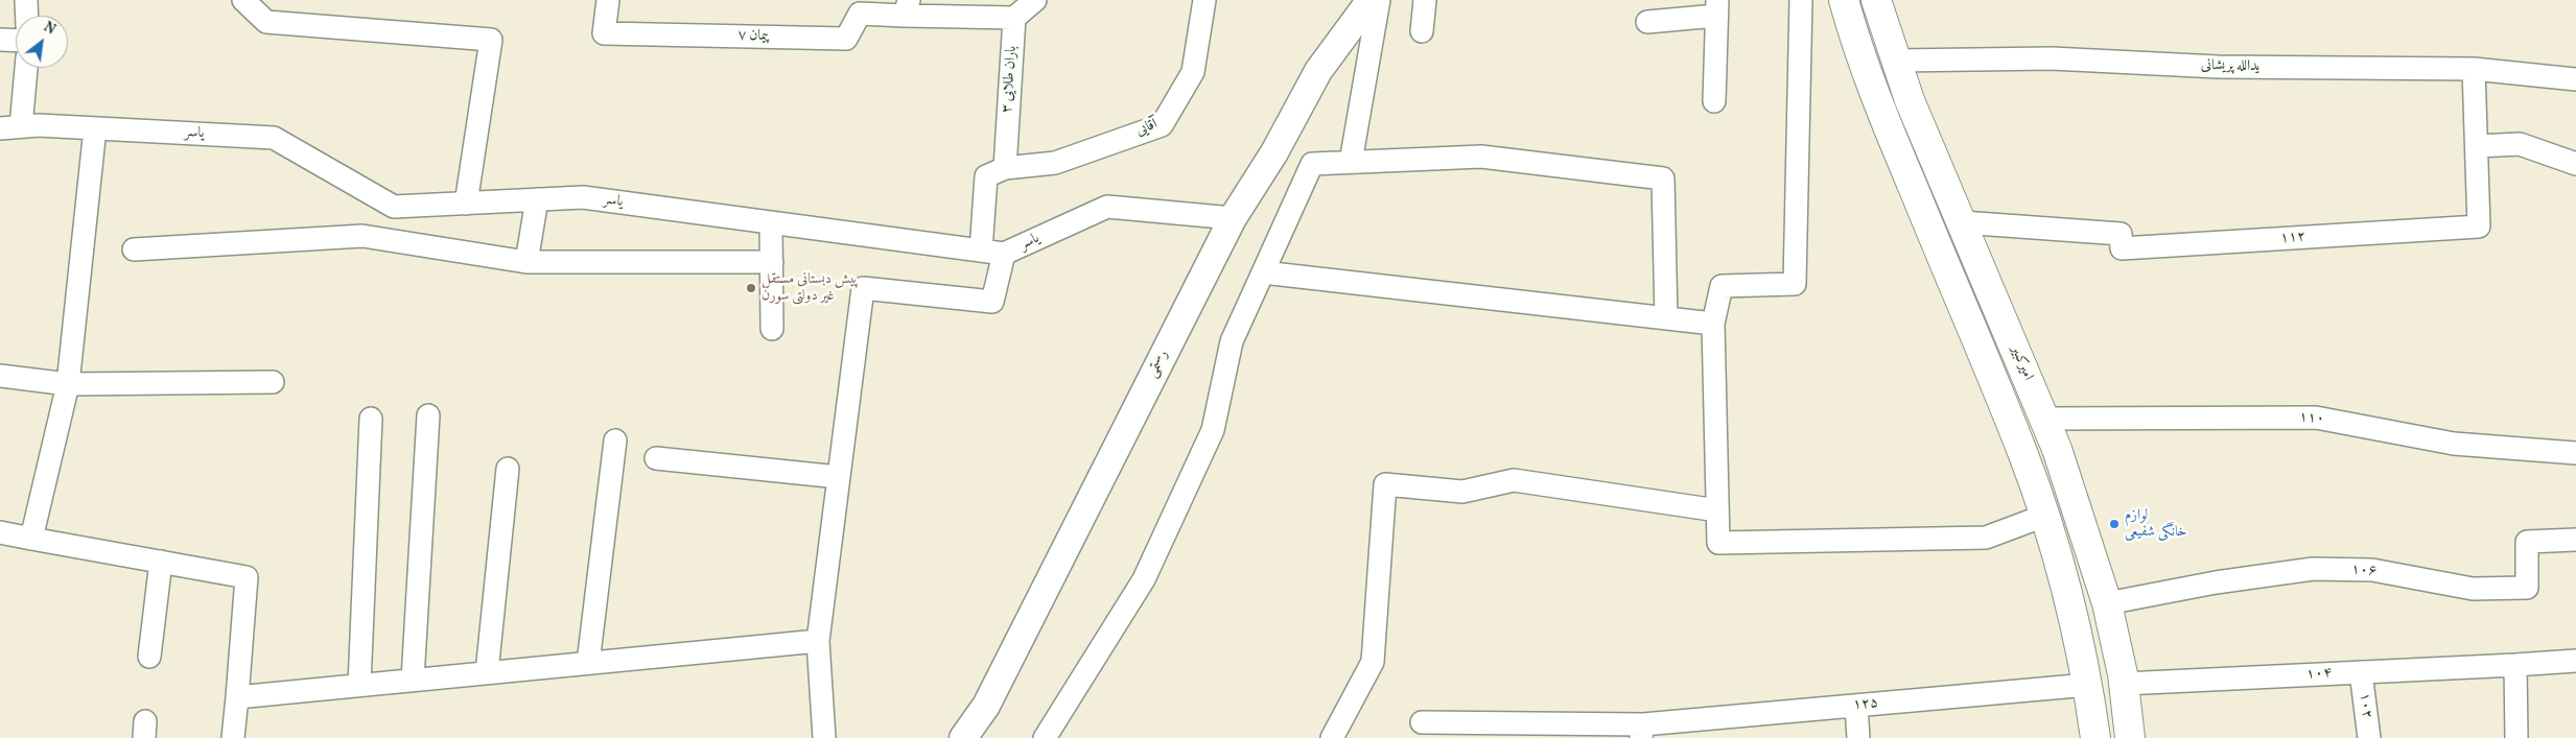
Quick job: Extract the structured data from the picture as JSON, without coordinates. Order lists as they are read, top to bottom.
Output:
{
  "streets": {
    "main road": ["امیرکبیر"],
    "street": [
      "پیمان ۷",
      "یدالله پریشانی",
      "باران طلایی ۳",
      "آقایی",
      "یاسر",
      "۱۱۲",
      "رستمی",
      "۱۱۰",
      "۱۰۶",
      "۱۰۴",
      "۱۲۵",
      "۱۰۲"
    ]
  },
  "crossings": [
    ["یدالله پریشانی", "۱۱۲"],
    ["یدالله پریشانی", "امیرکبیر"],
    ["باران طلایی ۳", "آقایی"],
    ["یاسر", "رستمی"],
    ["۱۱۲", "امیرکبیر"],
    ["امیرکبیر", "۱۱۰"],
    ["امیرکبیر", "۱۰۶"],
    ["امیرکبیر", "۱۰۴"],
    ["۱۰۴", "۱۰۲"]
  ],
  "places": ["پیش دبستانی مستقل غیر دولتی سورن", "لوازم خانگی شفیعی"],
  "north": "top right"
}
